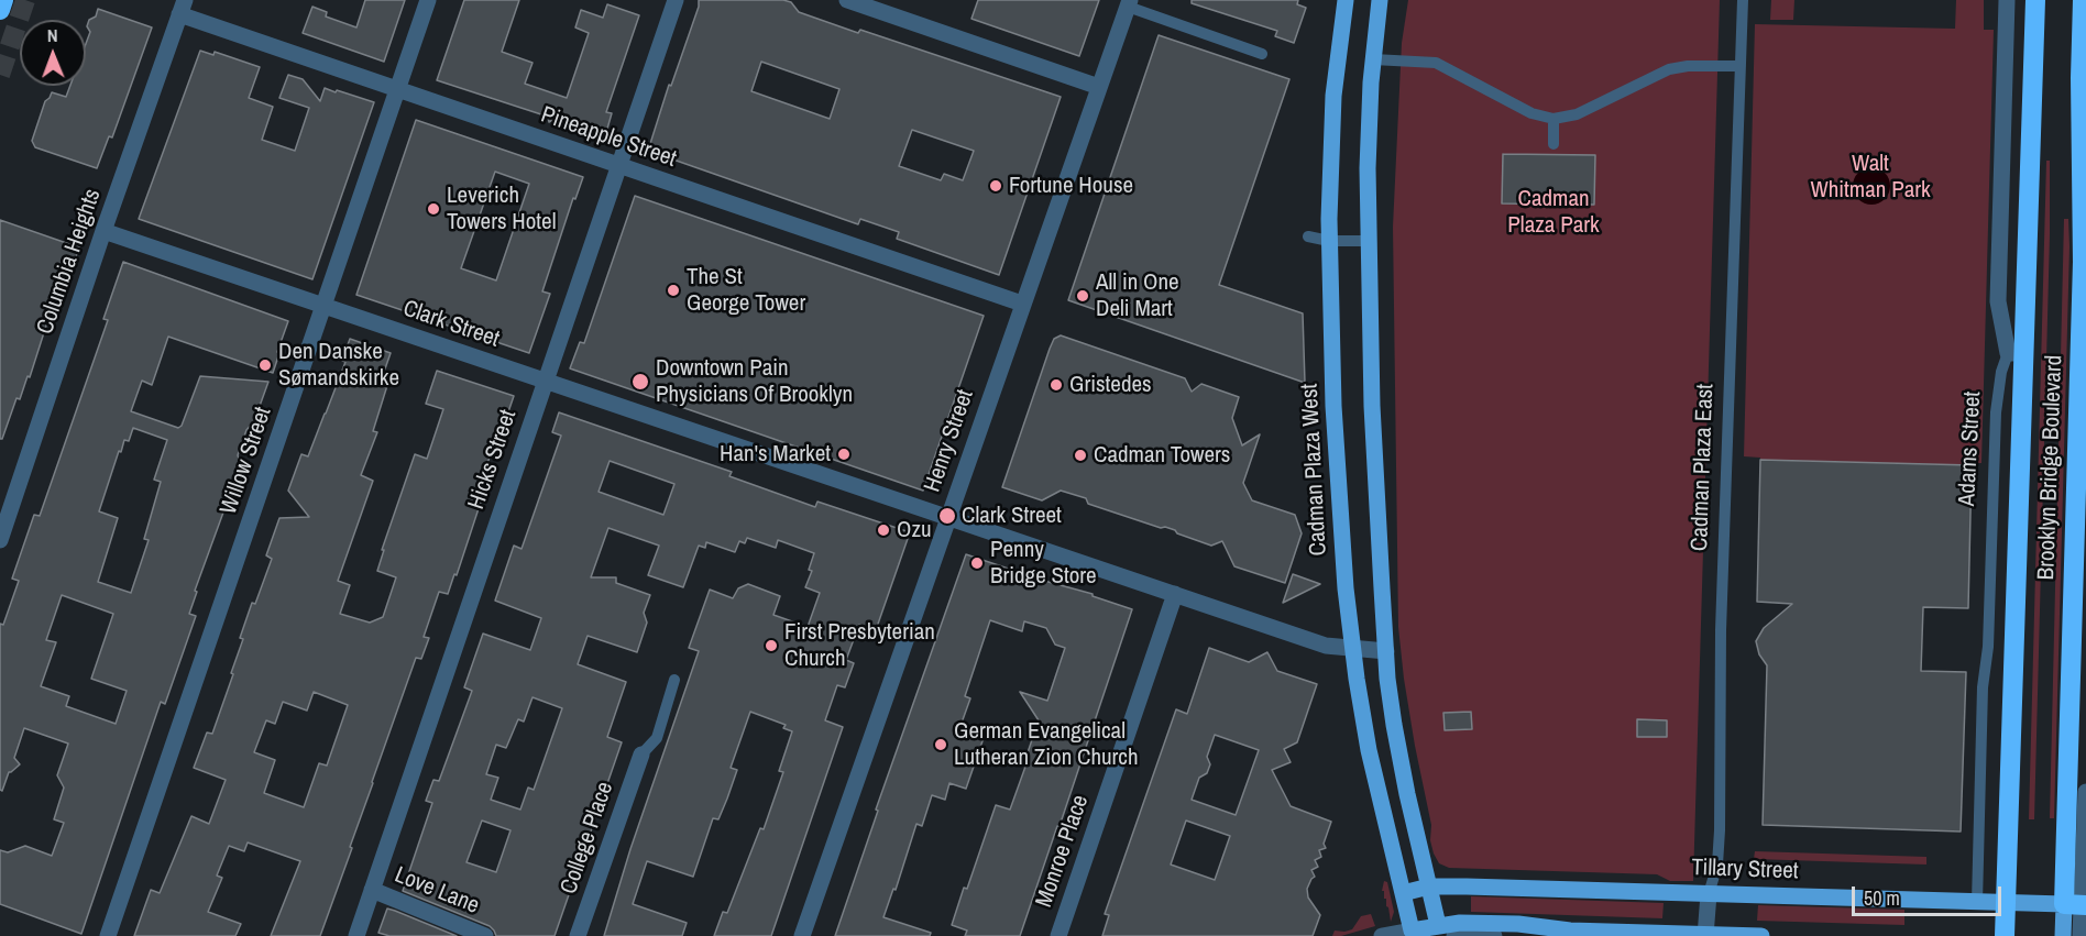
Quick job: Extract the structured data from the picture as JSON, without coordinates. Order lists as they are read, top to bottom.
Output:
{
  "streets": {
    "highway": ["Adams Street", "Brooklyn Bridge Boulevard"],
    "main road": ["Cadman Plaza West", "Tillary Street"],
    "street": [
      "Pineapple Street",
      "Columbia Heights",
      "Clark Street",
      "Henry Street",
      "Hicks Street",
      "Willow Street",
      "Cadman Plaza East",
      "College Place",
      "Monroe Place",
      "Love Lane"
    ]
  },
  "crossings": [
    ["Pineapple Street", "Columbia Heights"],
    ["Pineapple Street", "Henry Street"],
    ["Pineapple Street", "Hicks Street"],
    ["Pineapple Street", "Willow Street"],
    ["Columbia Heights", "Clark Street"],
    ["Clark Street", "Henry Street"],
    ["Clark Street", "Hicks Street"],
    ["Clark Street", "Willow Street"],
    ["Clark Street", "Cadman Plaza West"],
    ["Clark Street", "Monroe Place"],
    ["Adams Street", "Brooklyn Bridge Boulevard"],
    ["Adams Street", "Tillary Street"],
    ["Hicks Street", "Love Lane"],
    ["Cadman Plaza East", "Tillary Street"],
    ["Brooklyn Bridge Boulevard", "Tillary Street"],
    ["Cadman Plaza West", "Tillary Street"]
  ],
  "parks": ["Walt Whitman Park", "Cadman Plaza Park"],
  "places": [
    "Fortune House",
    "Leverich Towers Hotel",
    "The St George Tower",
    "All in One Deli Mart",
    "Den Danske Sømandskirke",
    "Downtown Pain Physicians Of Brooklyn",
    "Gristedes",
    "Han's Market",
    "Cadman Towers",
    "Clark Street",
    "Ozu",
    "Penny Bridge Store",
    "First Presbyterian Church",
    "German Evangelical Lutheran Zion Church"
  ],
  "scale_bar": "50 m",
  "north": "top"
}
